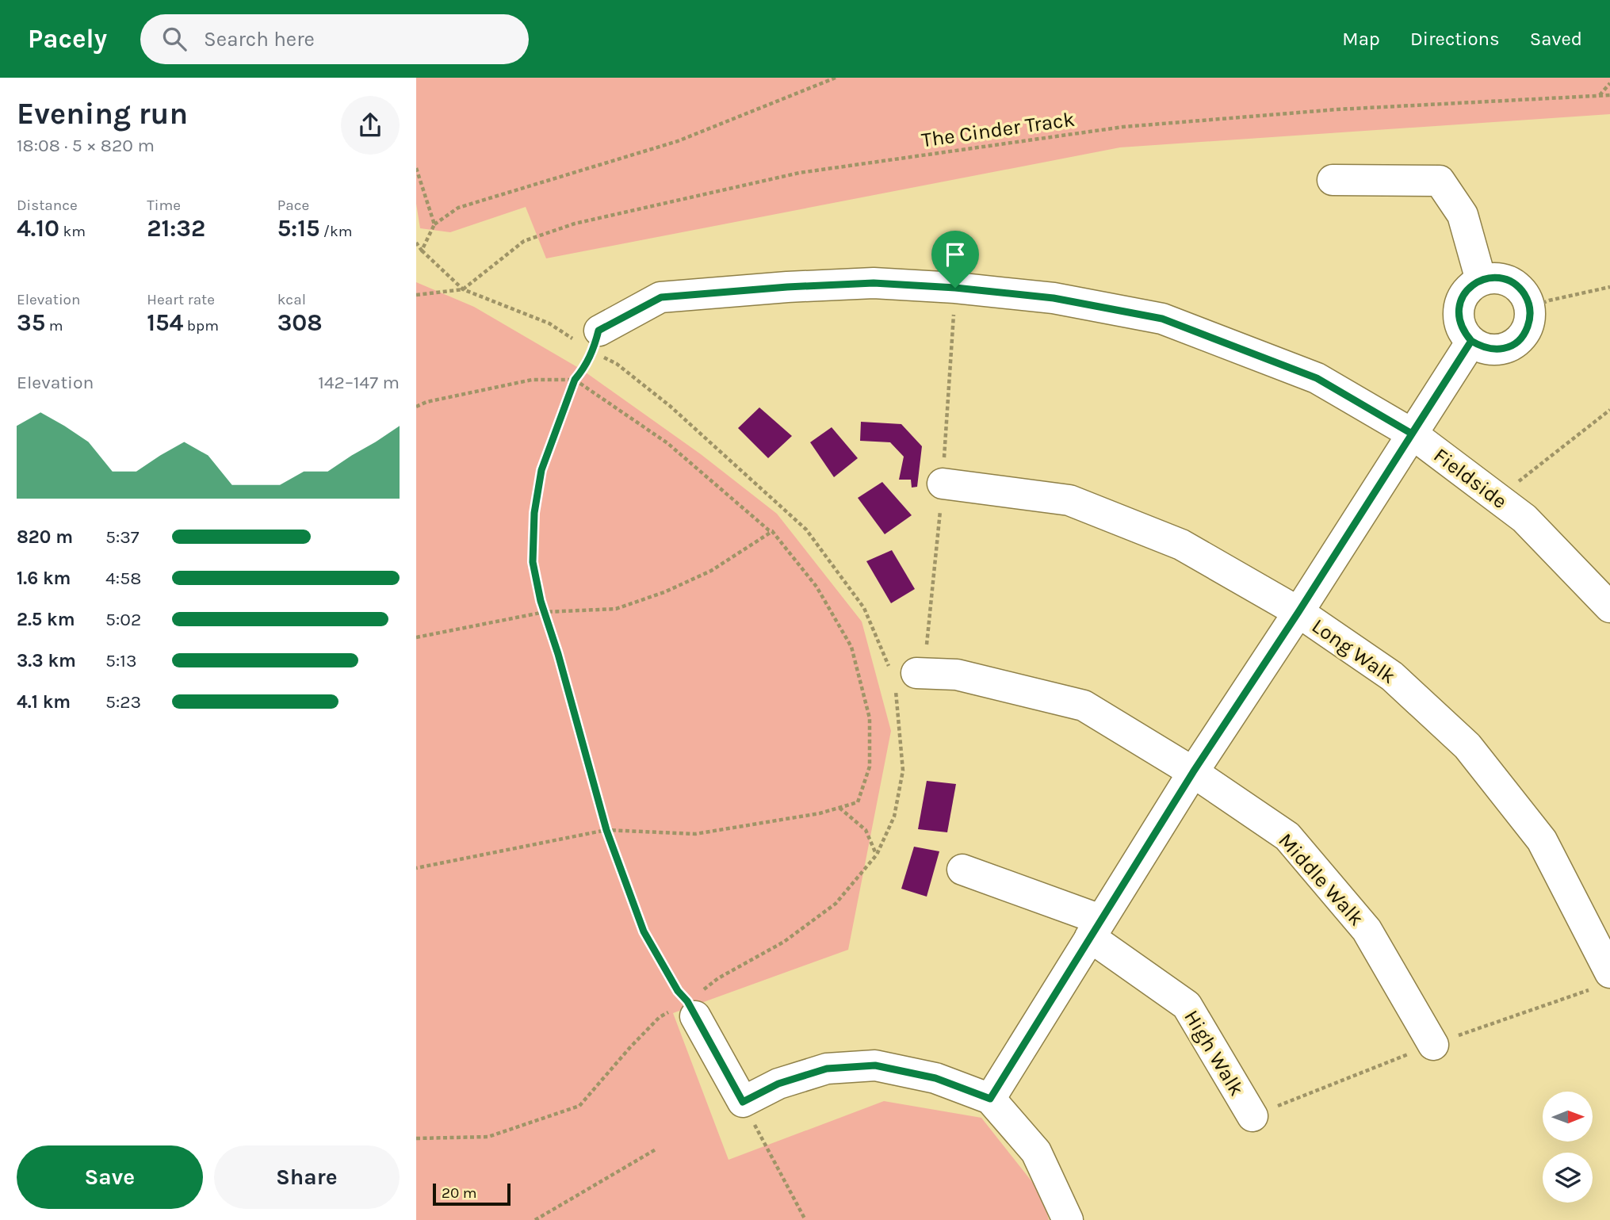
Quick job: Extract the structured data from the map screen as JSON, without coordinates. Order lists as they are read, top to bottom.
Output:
{
  "streets": {
    "street": [
      "Fieldside",
      "Long Walk",
      "Middle Walk",
      "High Walk"
    ],
    "path": ["The Cinder Track"]
  },
  "scale_bar": "20 m",
  "north": "right",
  "page": {
    "header": "Pacely",
    "search": "Search here",
    "nav": ["Map", "Directions", "Saved"],
    "heading": ["Evening run", "18:08 · 5 × 820 m"],
    "stats": [
      ["Distance", "4.10 km"],
      ["Time", "21:32"],
      ["Pace", "5:15 /km"],
      ["Elevation", "35 m"],
      ["Heart rate", "154 bpm"],
      ["kcal", "308"]
    ],
    "chart": ["Elevation", "142–147 m"],
    "list": [
      {
        "name": "820 m",
        "note": "5:37"
      },
      {
        "name": "1.6 km",
        "note": "4:58"
      },
      {
        "name": "2.5 km",
        "note": "5:02"
      },
      {
        "name": "3.3 km",
        "note": "5:13"
      },
      {
        "name": "4.1 km",
        "note": "5:23"
      }
    ],
    "buttons": ["Save", "Share"],
    "scale": "20 m"
  }
}
